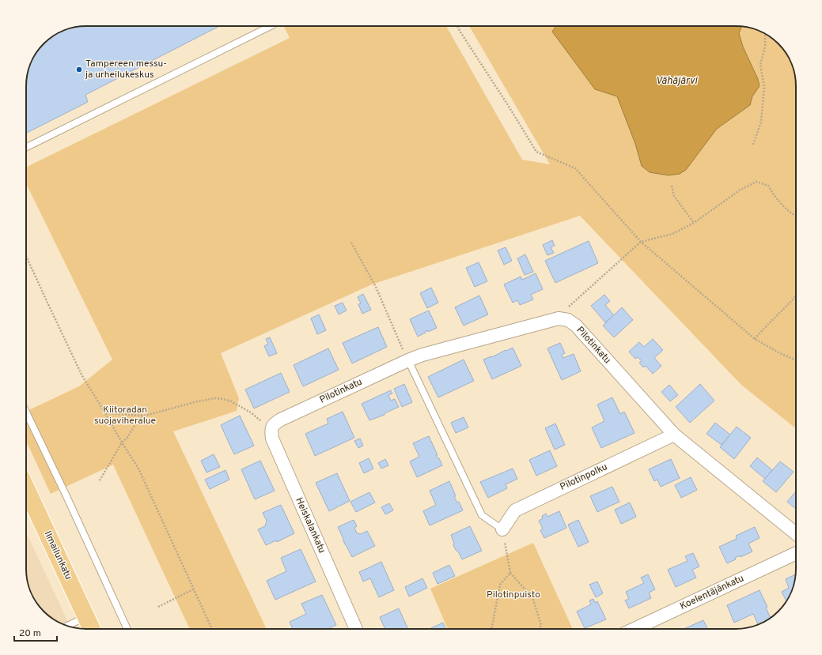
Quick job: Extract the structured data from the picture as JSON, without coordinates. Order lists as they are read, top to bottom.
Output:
{
  "streets": {
    "main road": ["Ilmailunkatu"],
    "street": [
      "Pilotinkatu",
      "Pilotinpolku",
      "Heiskalankatu",
      "Koelentäjänkatu"
    ]
  },
  "crossings": [
    ["Pilotinkatu", "Pilotinpolku"],
    ["Pilotinkatu", "Heiskalankatu"]
  ],
  "water": ["Vähäjärvi"],
  "parks": ["Kiitoradan suojaviheralue", "Pilotinpuisto"],
  "places": ["Tampereen messu- ja urheilukeskus"],
  "scale_bar": "20 m"
}
